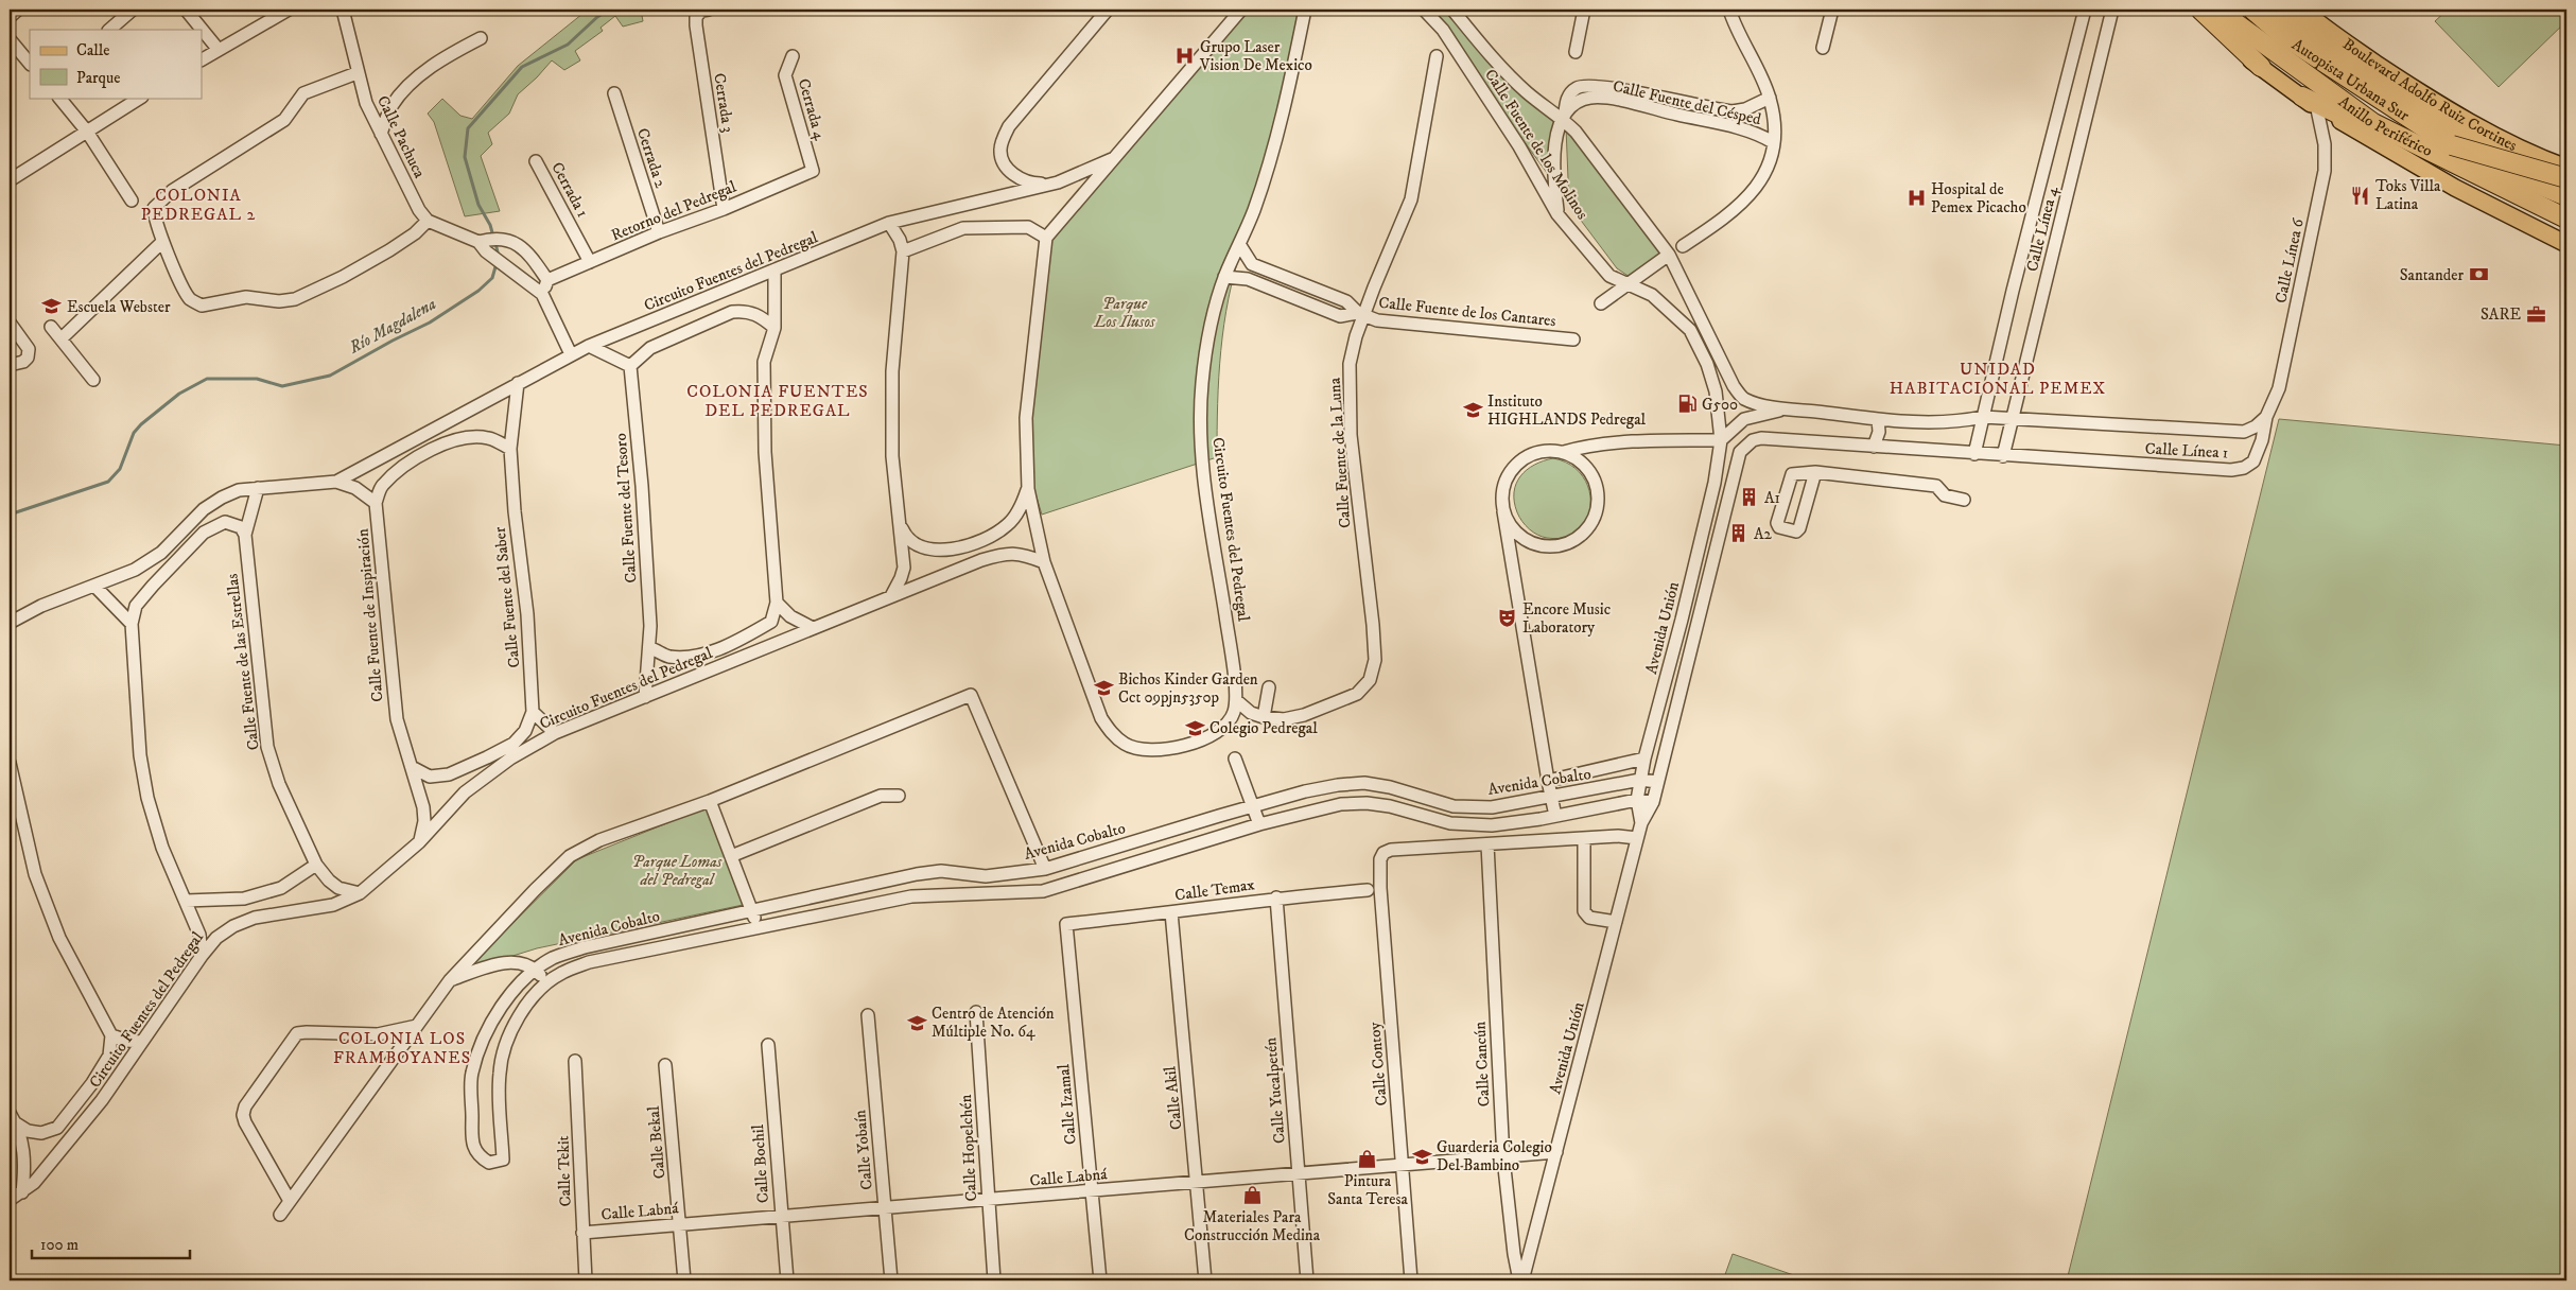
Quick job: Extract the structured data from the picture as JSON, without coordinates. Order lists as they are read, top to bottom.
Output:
{
  "streets": {
    "highway": ["Autopista Urbana Sur", "Anillo Periférico"],
    "main road": ["Boulevard Adolfo Ruiz Cortines"],
    "street": [
      "Cerrada 3",
      "Calle Fuente del Césped",
      "Cerrada 4",
      "Calle Pachuca",
      "Calle Fuente de los Molinos",
      "Cerrada 2",
      "Cerrada 1",
      "Retorno del Pedregal",
      "Calle Línea 4",
      "Calle Línea 6",
      "Circuito Fuentes del Pedregal",
      "Calle Fuente de los Cantares",
      "Calle Línea 1",
      "Calle Fuente de la Luna",
      "Calle Fuente del Tesoro",
      "Calle Fuente del Saber",
      "Calle Fuente de Inspiración",
      "Avenida Unión",
      "Calle Fuente de las Estrellas",
      "Avenida Cobalto",
      "Calle Temax",
      "Calle Contoy",
      "Calle Cancún",
      "Calle Yucalpetén",
      "Calle Akil",
      "Calle Izamal",
      "Calle Bekal",
      "Calle Hopelchén",
      "Calle Yobaín",
      "Calle Bochil",
      "Calle Tekit",
      "Calle Labná"
    ]
  },
  "crossings": [
    ["Autopista Urbana Sur", "Anillo Periférico"],
    ["Cerrada 3", "Retorno del Pedregal"],
    ["Calle Fuente del Césped", "Calle Fuente de los Molinos"],
    ["Cerrada 4", "Retorno del Pedregal"],
    ["Calle Fuente de los Molinos", "Calle Línea 1"],
    ["Calle Fuente de los Molinos", "Avenida Unión"],
    ["Cerrada 2", "Retorno del Pedregal"],
    ["Cerrada 1", "Retorno del Pedregal"],
    ["Calle Línea 4", "Calle Línea 1"],
    ["Calle Línea 6", "Calle Línea 1"],
    ["Circuito Fuentes del Pedregal", "Calle Fuente de los Cantares"],
    ["Circuito Fuentes del Pedregal", "Calle Fuente de la Luna"],
    ["Circuito Fuentes del Pedregal", "Calle Fuente del Tesoro"],
    ["Circuito Fuentes del Pedregal", "Calle Fuente del Saber"],
    ["Circuito Fuentes del Pedregal", "Calle Fuente de Inspiración"],
    ["Circuito Fuentes del Pedregal", "Calle Fuente de las Estrellas"],
    ["Calle Fuente de los Cantares", "Calle Fuente de la Luna"],
    ["Calle Línea 1", "Avenida Unión"],
    ["Avenida Unión", "Avenida Cobalto"],
    ["Avenida Unión", "Calle Cancún"],
    ["Avenida Unión", "Calle Labná"],
    ["Calle Temax", "Calle Yucalpetén"],
    ["Calle Temax", "Calle Akil"],
    ["Calle Temax", "Calle Izamal"],
    ["Calle Contoy", "Calle Cancún"],
    ["Calle Contoy", "Calle Labná"],
    ["Calle Cancún", "Calle Labná"],
    ["Calle Yucalpetén", "Calle Labná"],
    ["Calle Akil", "Calle Labná"],
    ["Calle Izamal", "Calle Labná"],
    ["Calle Bekal", "Calle Labná"],
    ["Calle Hopelchén", "Calle Labná"],
    ["Calle Yobaín", "Calle Labná"],
    ["Calle Bochil", "Calle Labná"],
    ["Calle Tekit", "Calle Labná"]
  ],
  "districts": [
    "COLONIA PEDREGAL 2",
    "UNIDAD HABITACIONAL PEMEX",
    "COLONIA FUENTES DEL PEDREGAL",
    "COLONIA LOS FRAMBOYANES"
  ],
  "water": ["Río Magdalena"],
  "parks": ["Parque Los Ilusos", "Parque Lomas del Pedregal"],
  "places": {
    "hospital": ["Grupo Laser Vision De Mexico", "Hospital de Pemex Picacho"],
    "restaurant": ["Toks Villa Latina"],
    "bank": ["Santander"],
    "school or university": [
      "Escuela Webster",
      "Instituto HIGHLANDS Pedregal",
      "Bichos Kinder Garden Cct 09pjn5350p",
      "Colegio Pedregal",
      "Centro de Atención Múltiple No. 64",
      "Guarderia Colegio Del Bambino"
    ],
    "office": ["SARE"],
    "fuel station": ["G500"],
    "building": ["A1", "A2"],
    "theatre": ["Encore Music Laboratory"],
    "shop": ["Pintura Santa Teresa", "Materiales Para Construcción Medina"]
  },
  "legend": ["Calle", "Parque"],
  "scale_bar": "100 m"
}
